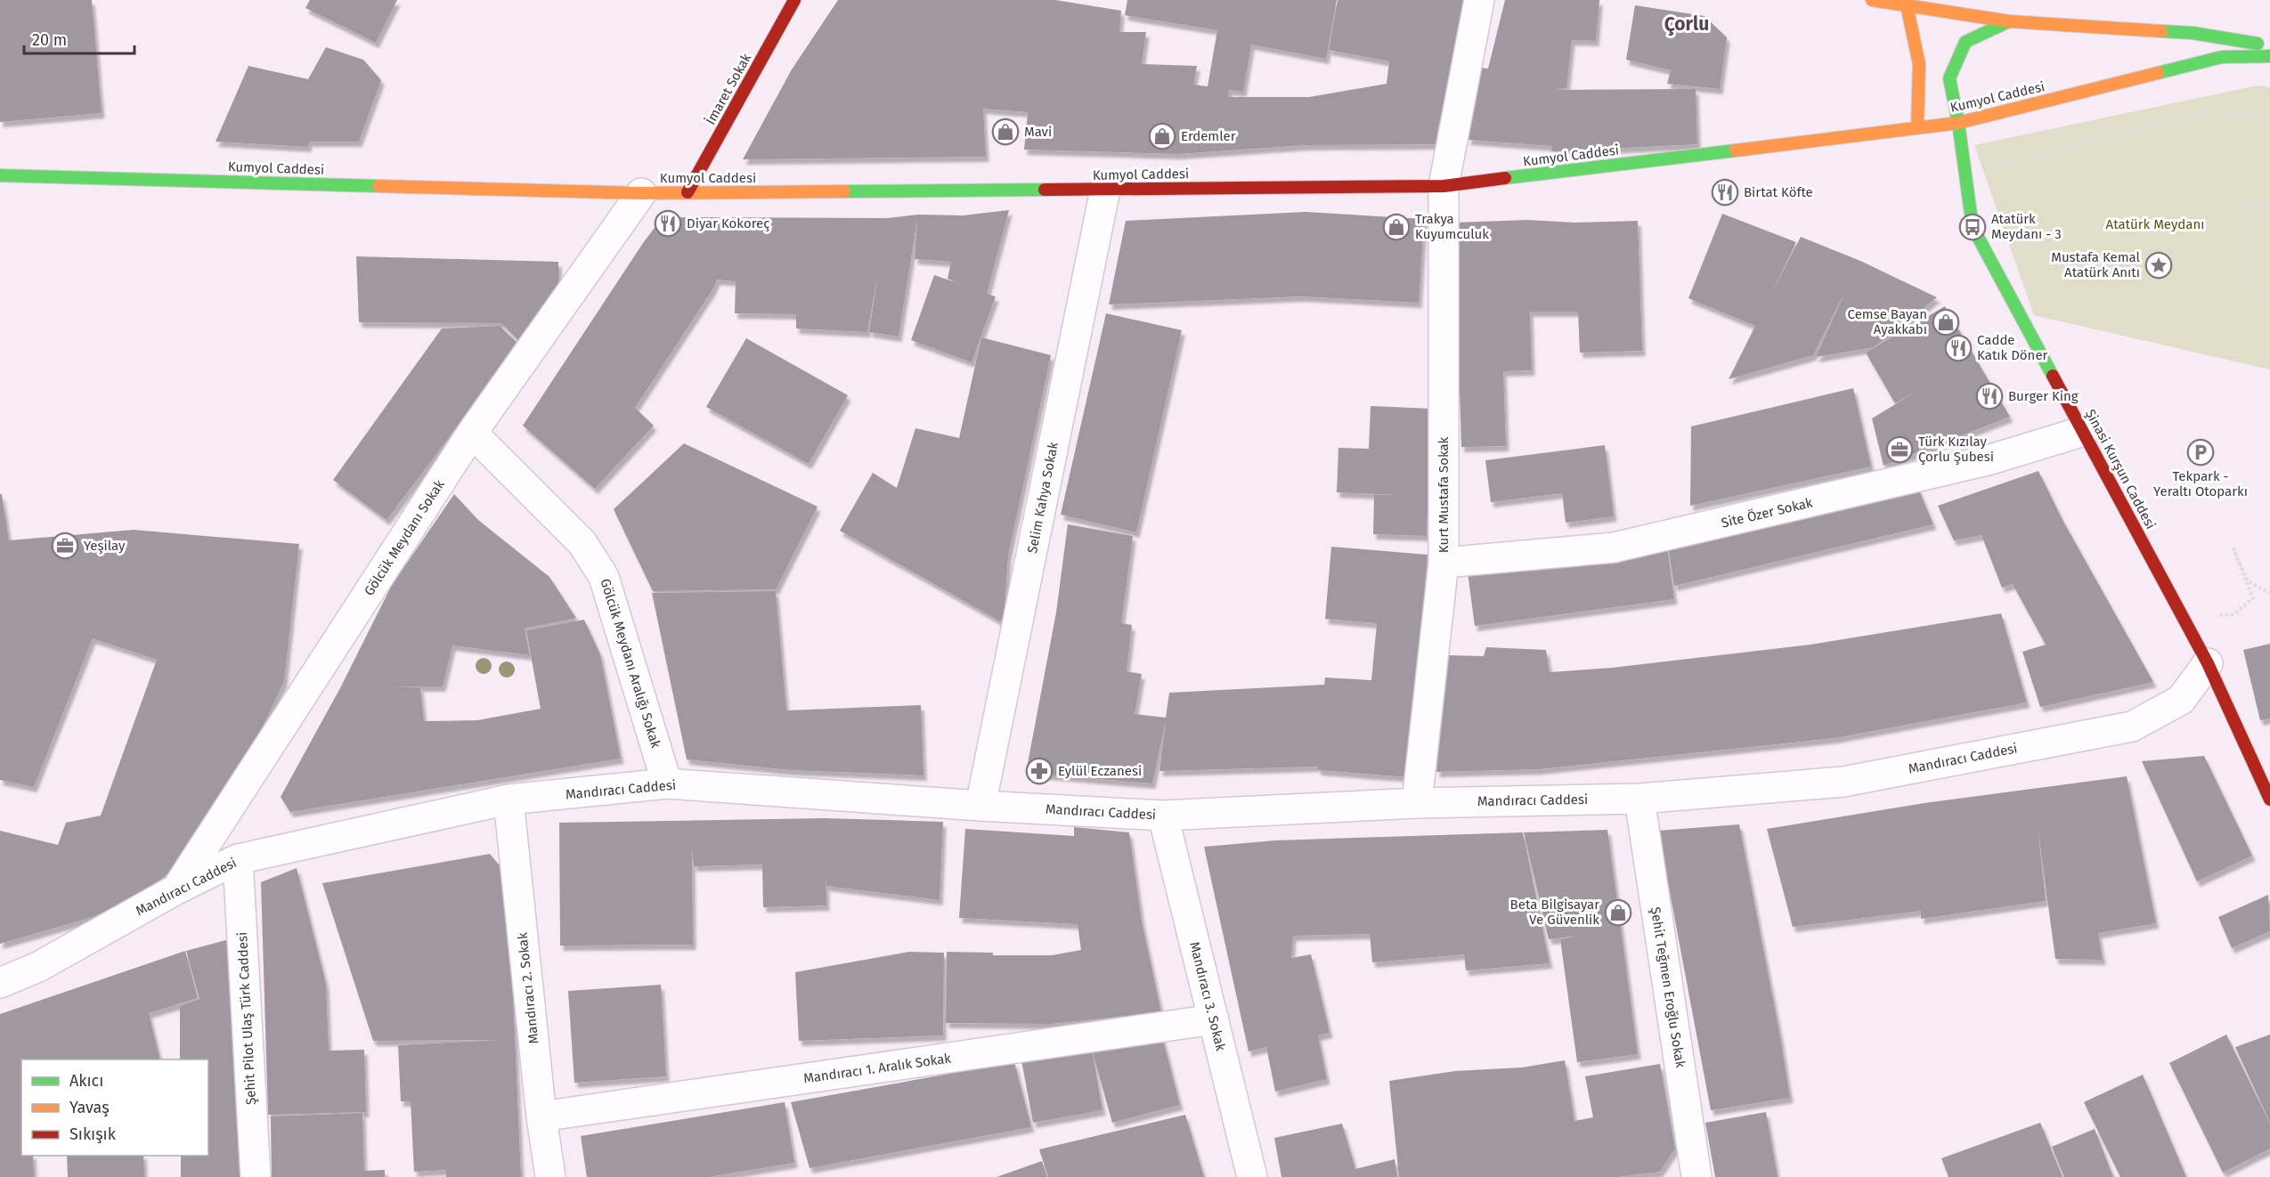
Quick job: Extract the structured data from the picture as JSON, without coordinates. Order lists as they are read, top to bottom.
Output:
{
  "streets": {
    "main road": ["İmaret Sokak", "Kumyol Caddesi", "Şinasi Kurşun Caddesi"],
    "street": [
      "Kurt Mustafa Sokak",
      "Selim Kahya Sokak",
      "Site Özer Sokak",
      "Gölcük Meydanı Sokak",
      "Gölcük Meydanı Aralığı Sokak",
      "Mandıracı Caddesi",
      "Şehit Teğmen Eroğlu Sokak",
      "Mandıracı 2. Sokak",
      "Mandıracı 3. Sokak",
      "Şehit Pilot Ulaş Türk Caddesi",
      "Mandıracı 1. Aralık Sokak"
    ]
  },
  "crossings": [
    ["İmaret Sokak", "Kumyol Caddesi"],
    ["Kumyol Caddesi", "Şinasi Kurşun Caddesi"],
    ["Kumyol Caddesi", "Kurt Mustafa Sokak"],
    ["Kumyol Caddesi", "Selim Kahya Sokak"],
    ["Kumyol Caddesi", "Gölcük Meydanı Sokak"],
    ["Şinasi Kurşun Caddesi", "Site Özer Sokak"],
    ["Şinasi Kurşun Caddesi", "Mandıracı Caddesi"],
    ["Kurt Mustafa Sokak", "Site Özer Sokak"],
    ["Kurt Mustafa Sokak", "Mandıracı Caddesi"],
    ["Selim Kahya Sokak", "Mandıracı Caddesi"],
    ["Gölcük Meydanı Sokak", "Gölcük Meydanı Aralığı Sokak"],
    ["Gölcük Meydanı Sokak", "Mandıracı Caddesi"],
    ["Gölcük Meydanı Aralığı Sokak", "Mandıracı Caddesi"],
    ["Mandıracı Caddesi", "Şehit Teğmen Eroğlu Sokak"],
    ["Mandıracı Caddesi", "Mandıracı 2. Sokak"],
    ["Mandıracı Caddesi", "Mandıracı 3. Sokak"],
    ["Mandıracı Caddesi", "Şehit Pilot Ulaş Türk Caddesi"],
    ["Mandıracı 2. Sokak", "Mandıracı 1. Aralık Sokak"],
    ["Mandıracı 3. Sokak", "Mandıracı 1. Aralık Sokak"]
  ],
  "districts": ["Çorlu"],
  "parks": ["Atatürk Meydanı"],
  "places": {
    "shop": [
      "Mavi",
      "Erdemler",
      "Trakya Kuyumculuk",
      "Cemse Bayan Ayakkabı",
      "Beta Bilgisayar Ve Güvenlik"
    ],
    "restaurant": [
      "Birtat Köfte",
      "Diyar Kokoreç",
      "Cadde Katık Döner",
      "Burger King"
    ],
    "bus stop": ["Atatürk Meydanı - 3"],
    "place": ["Mustafa Kemal Atatürk Anıtı"],
    "office": ["Türk Kızılay Çorlu Şubesi", "Yeşilay"],
    "parking": ["Tekpark - Yeraltı Otoparkı"],
    "pharmacy": ["Eylül Eczanesi"]
  },
  "legend": ["Akıcı", "Yavaş", "Sıkışık"],
  "scale_bar": "20 m"
}
